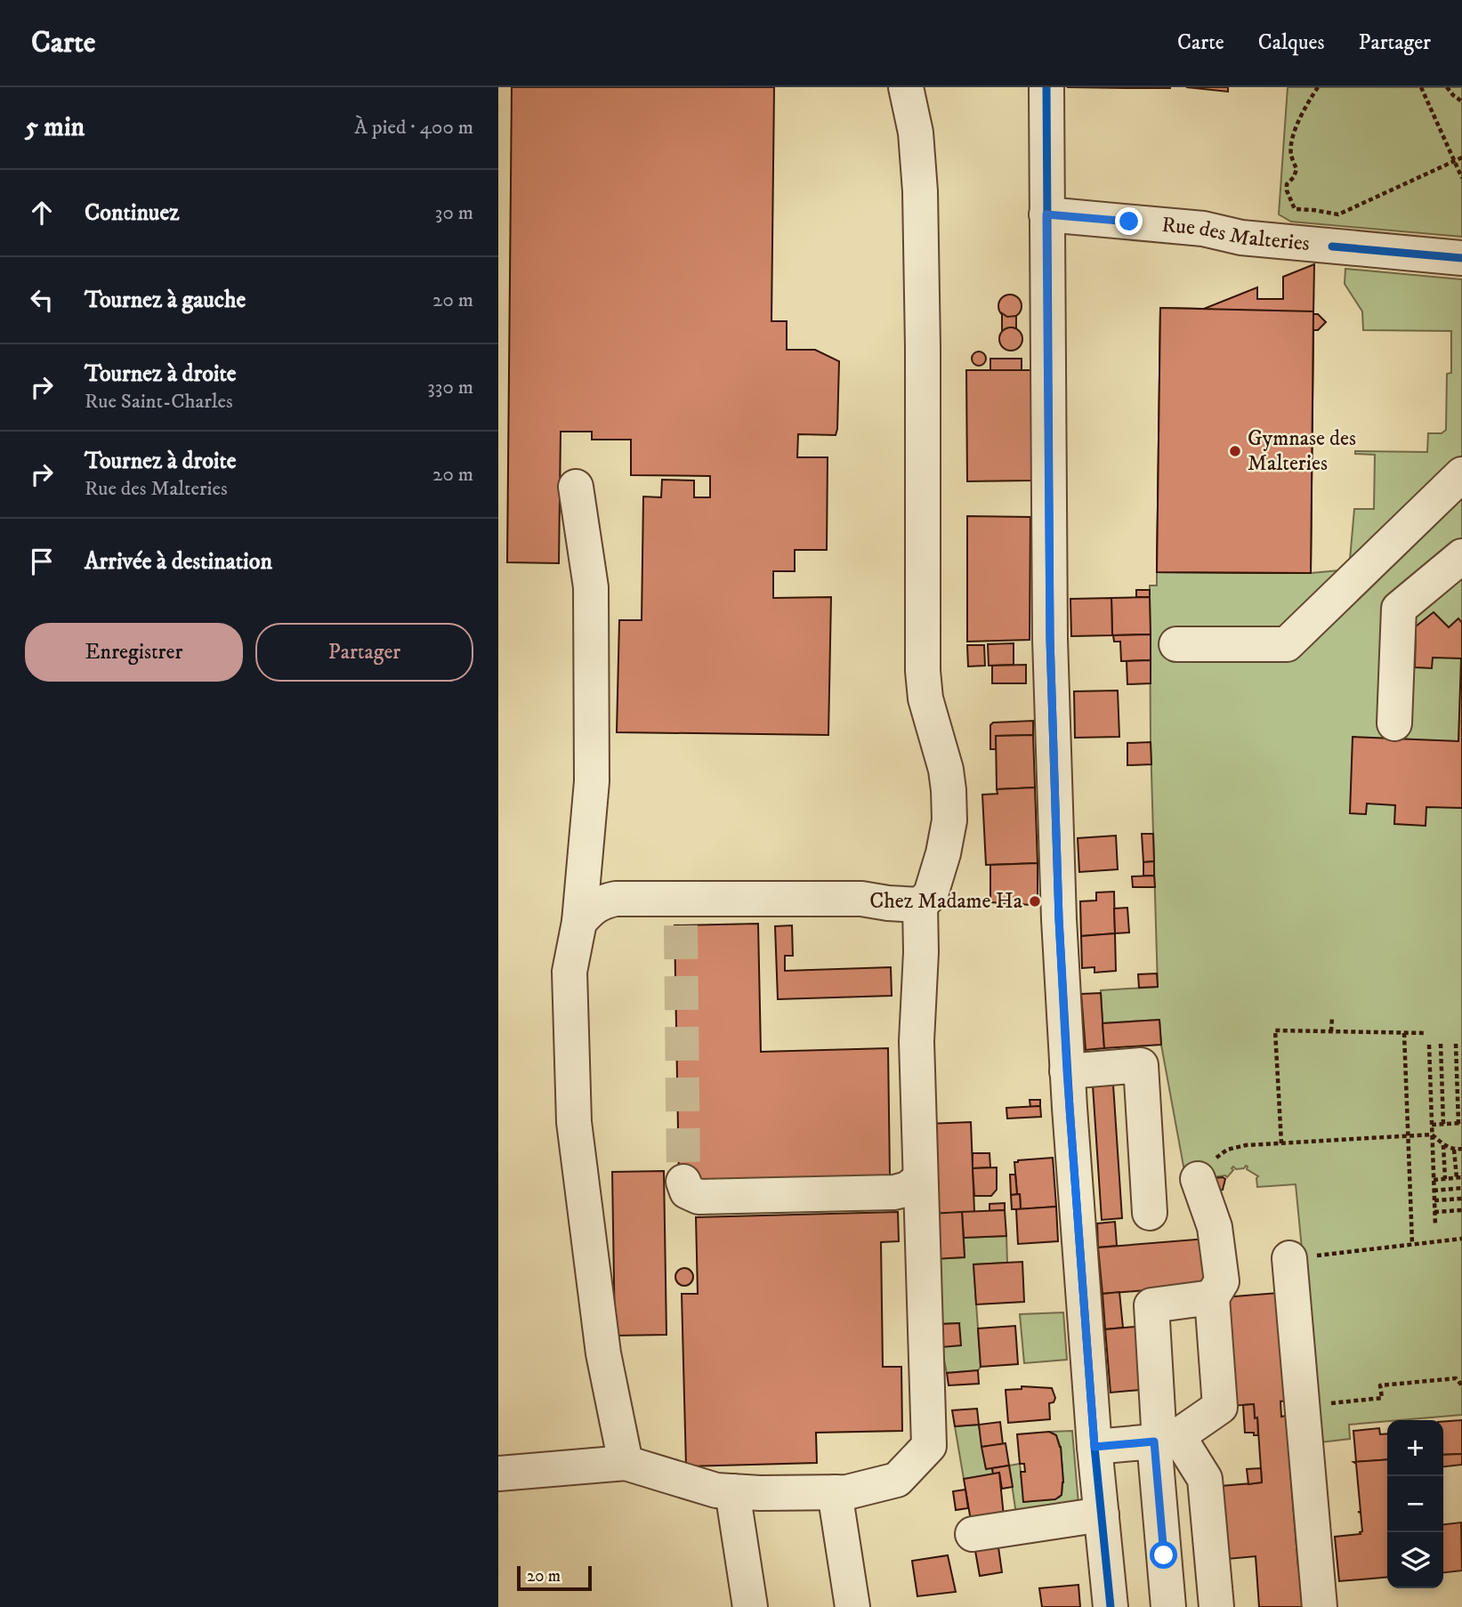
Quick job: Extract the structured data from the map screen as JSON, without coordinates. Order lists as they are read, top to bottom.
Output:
{
  "streets": {
    "street": ["Rue des Malteries"]
  },
  "places": ["Gymnase des Malteries", "Chez Madame Ha"],
  "scale_bar": "20 m",
  "page": {
    "header": "Carte",
    "nav": ["Carte", "Calques", "Partager"],
    "heading": ["5 min", "À pied · 400 m"],
    "list": [
      ["Continuez", "30 m"],
      ["Tournez à gauche", "20 m"],
      ["Tournez à droite", "Rue Saint-Charles", "330 m"],
      ["Tournez à droite", "Rue des Malteries", "20 m"],
      "Arrivée à destination"
    ],
    "buttons": ["Enregistrer", "Partager"],
    "map_buttons": ["+", "−"],
    "scale": "20 m"
  }
}
